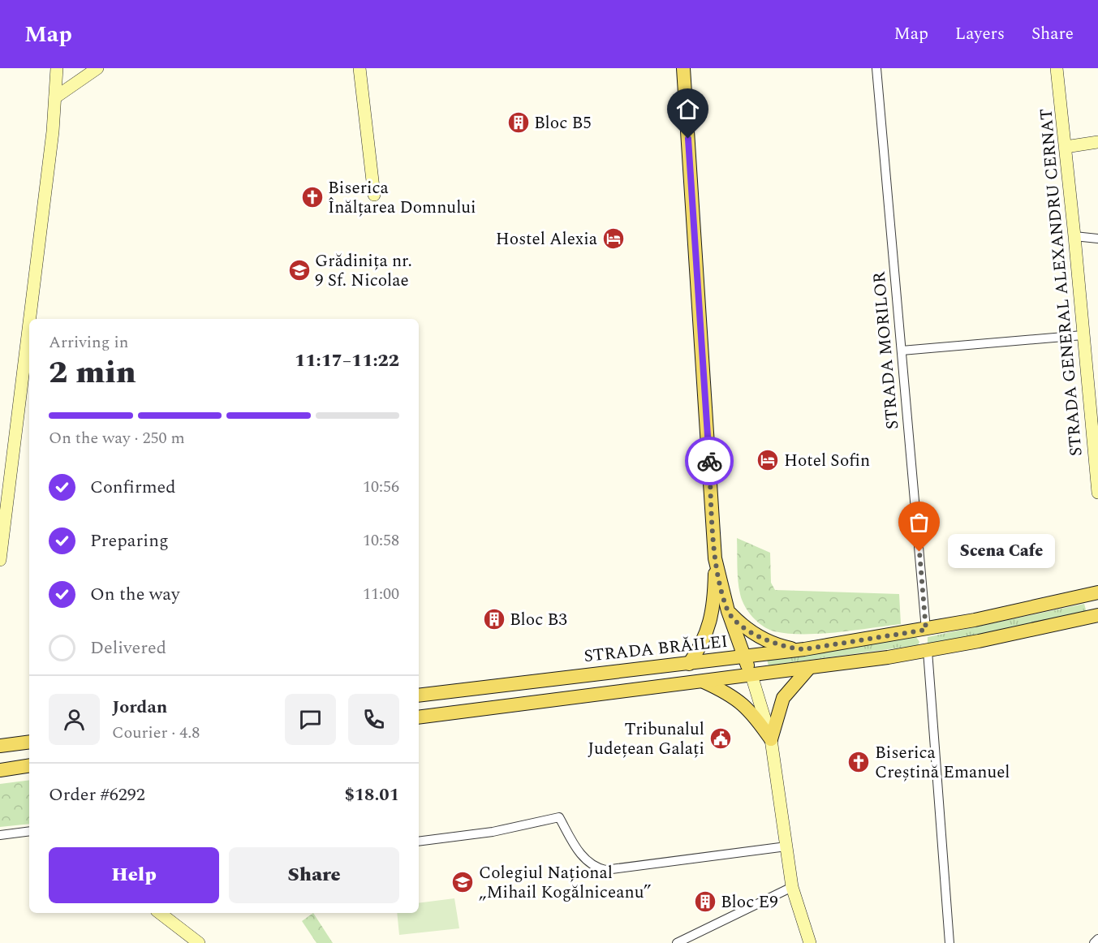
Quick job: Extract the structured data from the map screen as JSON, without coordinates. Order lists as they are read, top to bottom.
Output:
{
  "streets": {
    "main road": ["STRADA BRĂILEI"],
    "street": ["STRADA GENERAL ALEXANDRU CERNAT", "STRADA MORILOR"]
  },
  "crossings": [
    ["STRADA MORILOR", "STRADA BRĂILEI"]
  ],
  "places": {
    "building": ["Bloc B5", "Bloc B3", "Bloc E9"],
    "church": ["Biserica Înălțarea Domnului", "Biserica Creștină Emanuel"],
    "hotel": ["Hostel Alexia", "Hotel Sofin"],
    "school or university": ["Grădinița nr. 9 Sf. Nicolae", "Colegiul Național „Mihail Kogălniceanu”"],
    "other": ["Scena Cafe"],
    "public building": ["Tribunalul Județean Galați"]
  },
  "page": {
    "header": "Map",
    "nav": ["Map", "Layers", "Share"],
    "heading": ["2 min", "Arriving in", "11:17–11:22"],
    "panel": [
      "Jordan",
      "Courier · 4.8",
      "Order #6292",
      "$18.01"
    ],
    "bar": "On the way · 250 m",
    "list": [
      ["Confirmed", "10:56"],
      ["Preparing", "10:58"],
      ["On the way", "11:00"],
      "Delivered"
    ],
    "bubble": "Scena Cafe",
    "buttons": ["Help", "Share"]
  }
}
